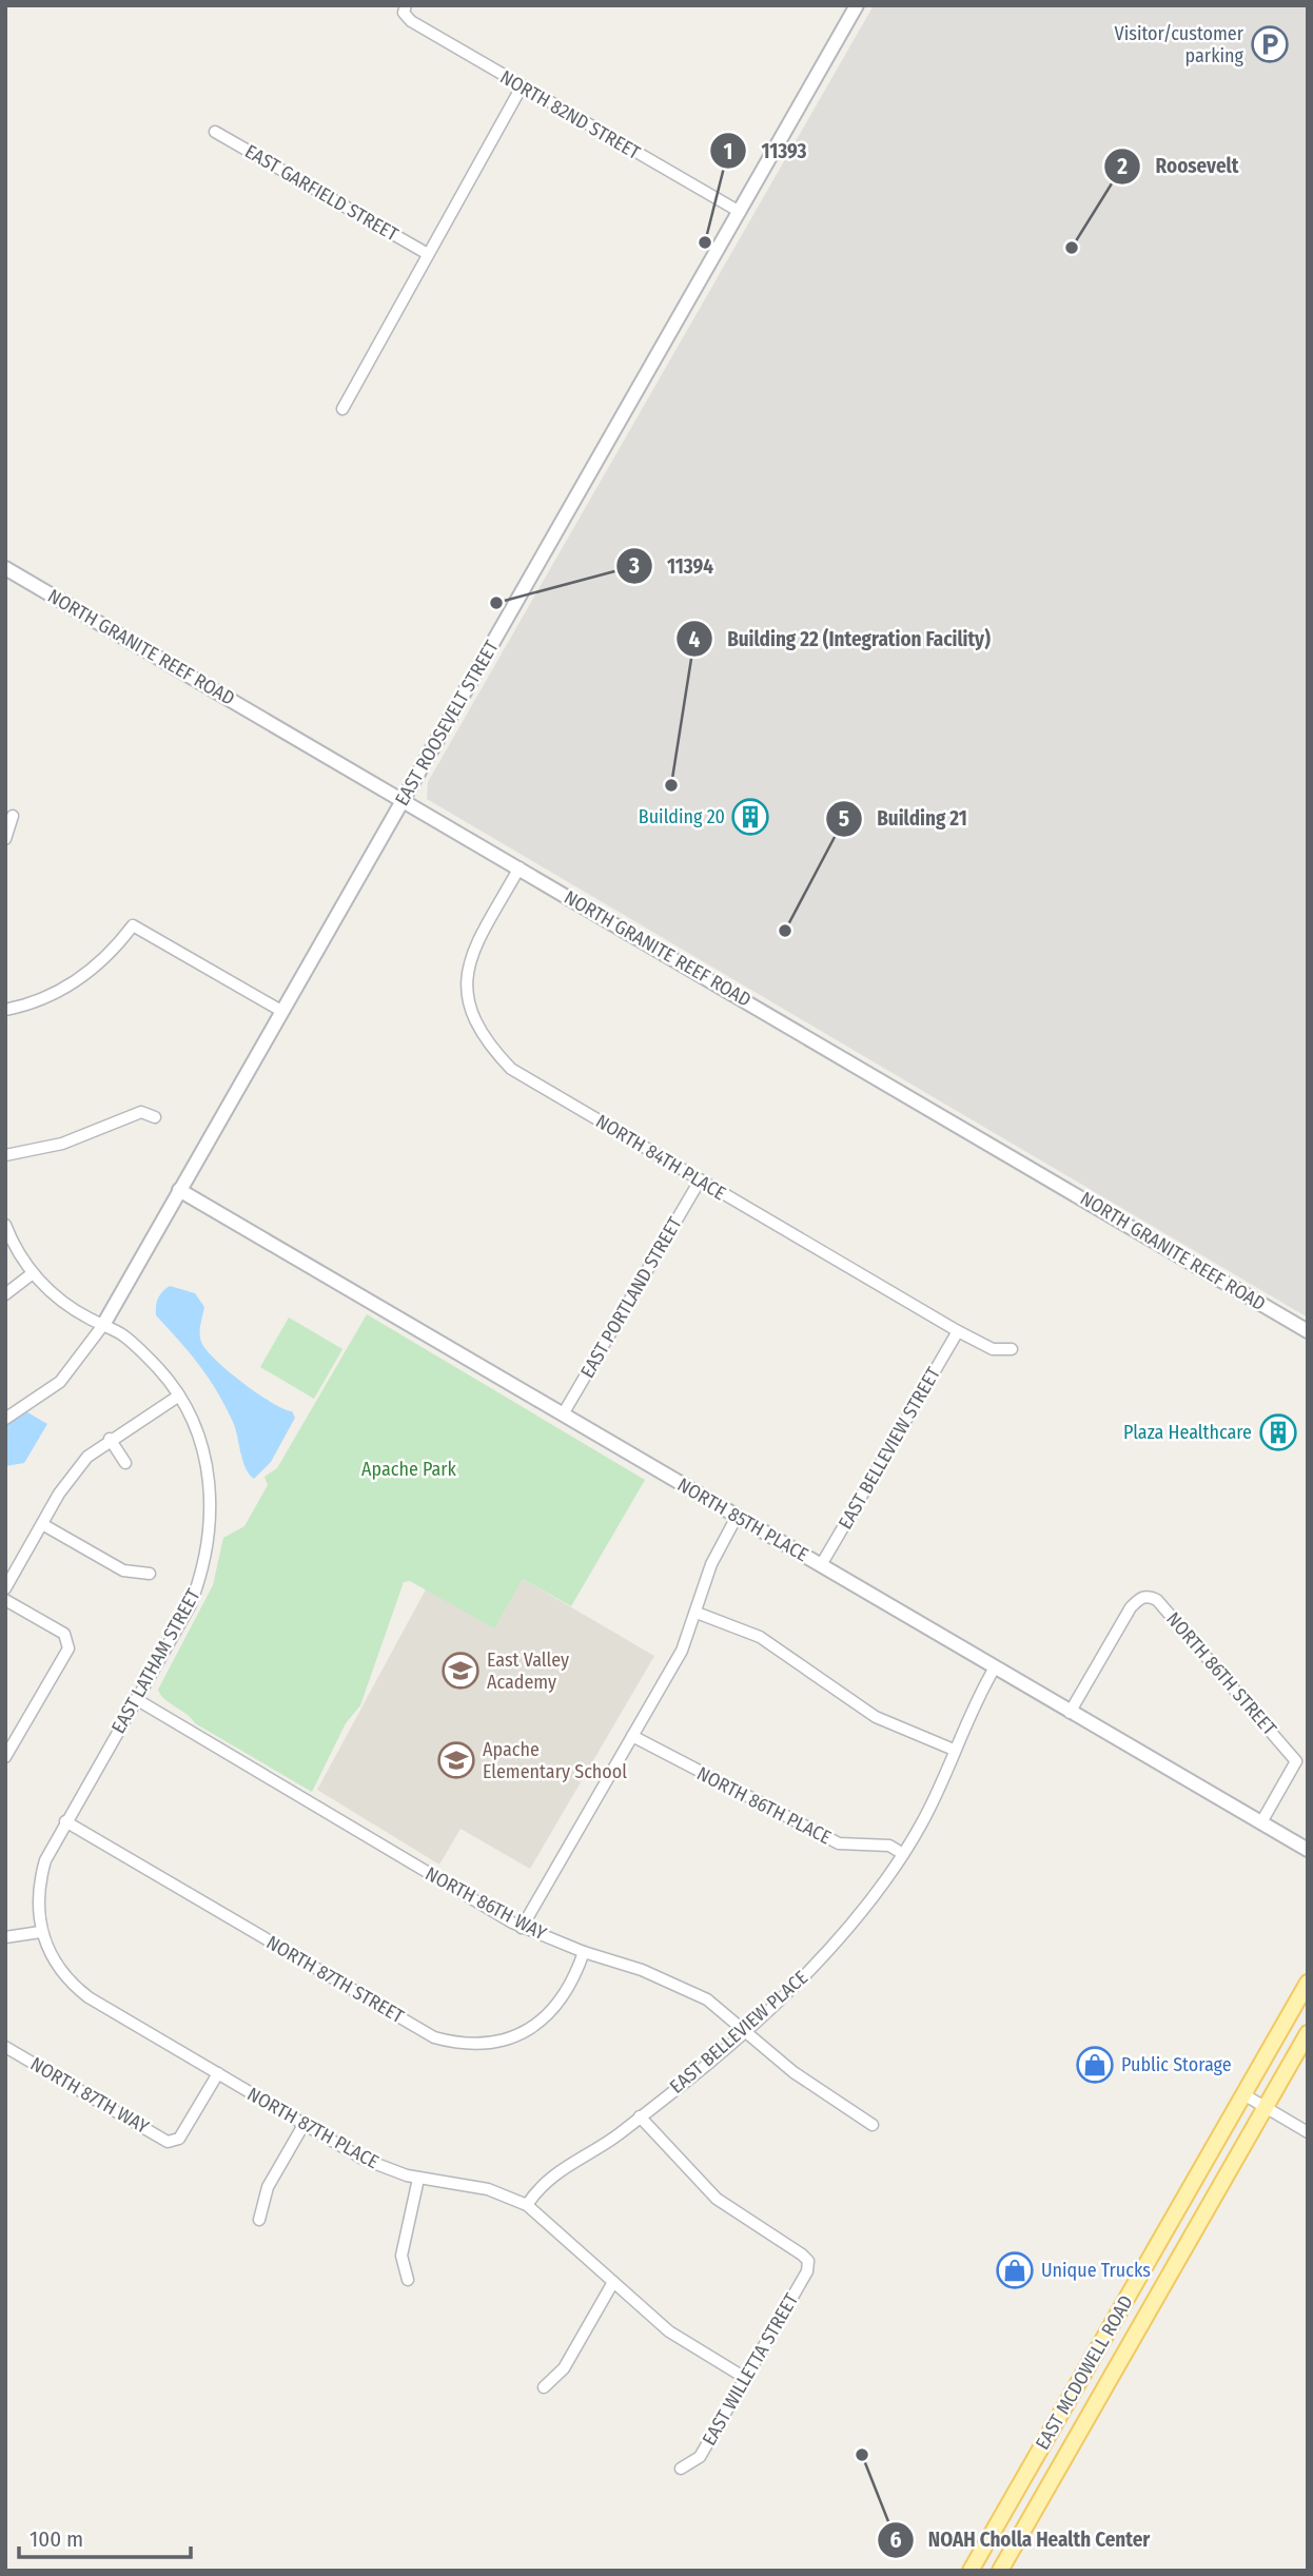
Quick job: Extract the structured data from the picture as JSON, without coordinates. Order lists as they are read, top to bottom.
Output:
{
  "streets": {
    "main road": ["EAST MCDOWELL ROAD"],
    "street": [
      "NORTH 82ND STREET",
      "EAST GARFIELD STREET",
      "NORTH GRANITE REEF ROAD",
      "EAST ROOSEVELT STREET",
      "NORTH 84TH PLACE",
      "EAST PORTLAND STREET",
      "EAST BELLEVIEW STREET",
      "NORTH 85TH PLACE",
      "EAST LATHAM STREET",
      "NORTH 86TH STREET",
      "NORTH 86TH PLACE",
      "NORTH 86TH WAY",
      "NORTH 87TH STREET",
      "EAST BELLEVIEW PLACE",
      "NORTH 87TH WAY",
      "NORTH 87TH PLACE",
      "EAST WILLETTA STREET"
    ]
  },
  "crossings": [
    ["NORTH 82ND STREET", "EAST ROOSEVELT STREET"],
    ["NORTH GRANITE REEF ROAD", "EAST ROOSEVELT STREET"],
    ["NORTH GRANITE REEF ROAD", "NORTH 84TH PLACE"],
    ["EAST ROOSEVELT STREET", "NORTH 85TH PLACE"],
    ["EAST ROOSEVELT STREET", "EAST LATHAM STREET"],
    ["NORTH 84TH PLACE", "EAST PORTLAND STREET"],
    ["NORTH 84TH PLACE", "EAST BELLEVIEW STREET"],
    ["EAST PORTLAND STREET", "NORTH 85TH PLACE"],
    ["EAST BELLEVIEW STREET", "NORTH 85TH PLACE"],
    ["NORTH 85TH PLACE", "NORTH 86TH STREET"],
    ["NORTH 85TH PLACE", "EAST BELLEVIEW PLACE"],
    ["EAST LATHAM STREET", "NORTH 86TH WAY"],
    ["EAST LATHAM STREET", "NORTH 87TH STREET"],
    ["EAST LATHAM STREET", "NORTH 87TH PLACE"],
    ["NORTH 86TH PLACE", "EAST BELLEVIEW PLACE"],
    ["NORTH 86TH WAY", "NORTH 87TH STREET"],
    ["NORTH 86TH WAY", "EAST BELLEVIEW PLACE"],
    ["EAST BELLEVIEW PLACE", "NORTH 87TH PLACE"],
    ["EAST BELLEVIEW PLACE", "EAST WILLETTA STREET"],
    ["NORTH 87TH WAY", "NORTH 87TH PLACE"],
    ["NORTH 87TH PLACE", "EAST WILLETTA STREET"]
  ],
  "parks": ["Apache Park"],
  "places": {
    "parking": ["Visitor/customer parking"],
    "other": [
      "11393",
      "Roosevelt",
      "11394",
      "Building 22 (Integration Facility)",
      "Building 21",
      "NOAH Cholla Health Center"
    ],
    "building": ["Building 20", "Plaza Healthcare"],
    "school or university": ["East Valley Academy", "Apache Elementary School"],
    "shop": ["Public Storage", "Unique Trucks"]
  },
  "scale_bar": "100 m"
}
